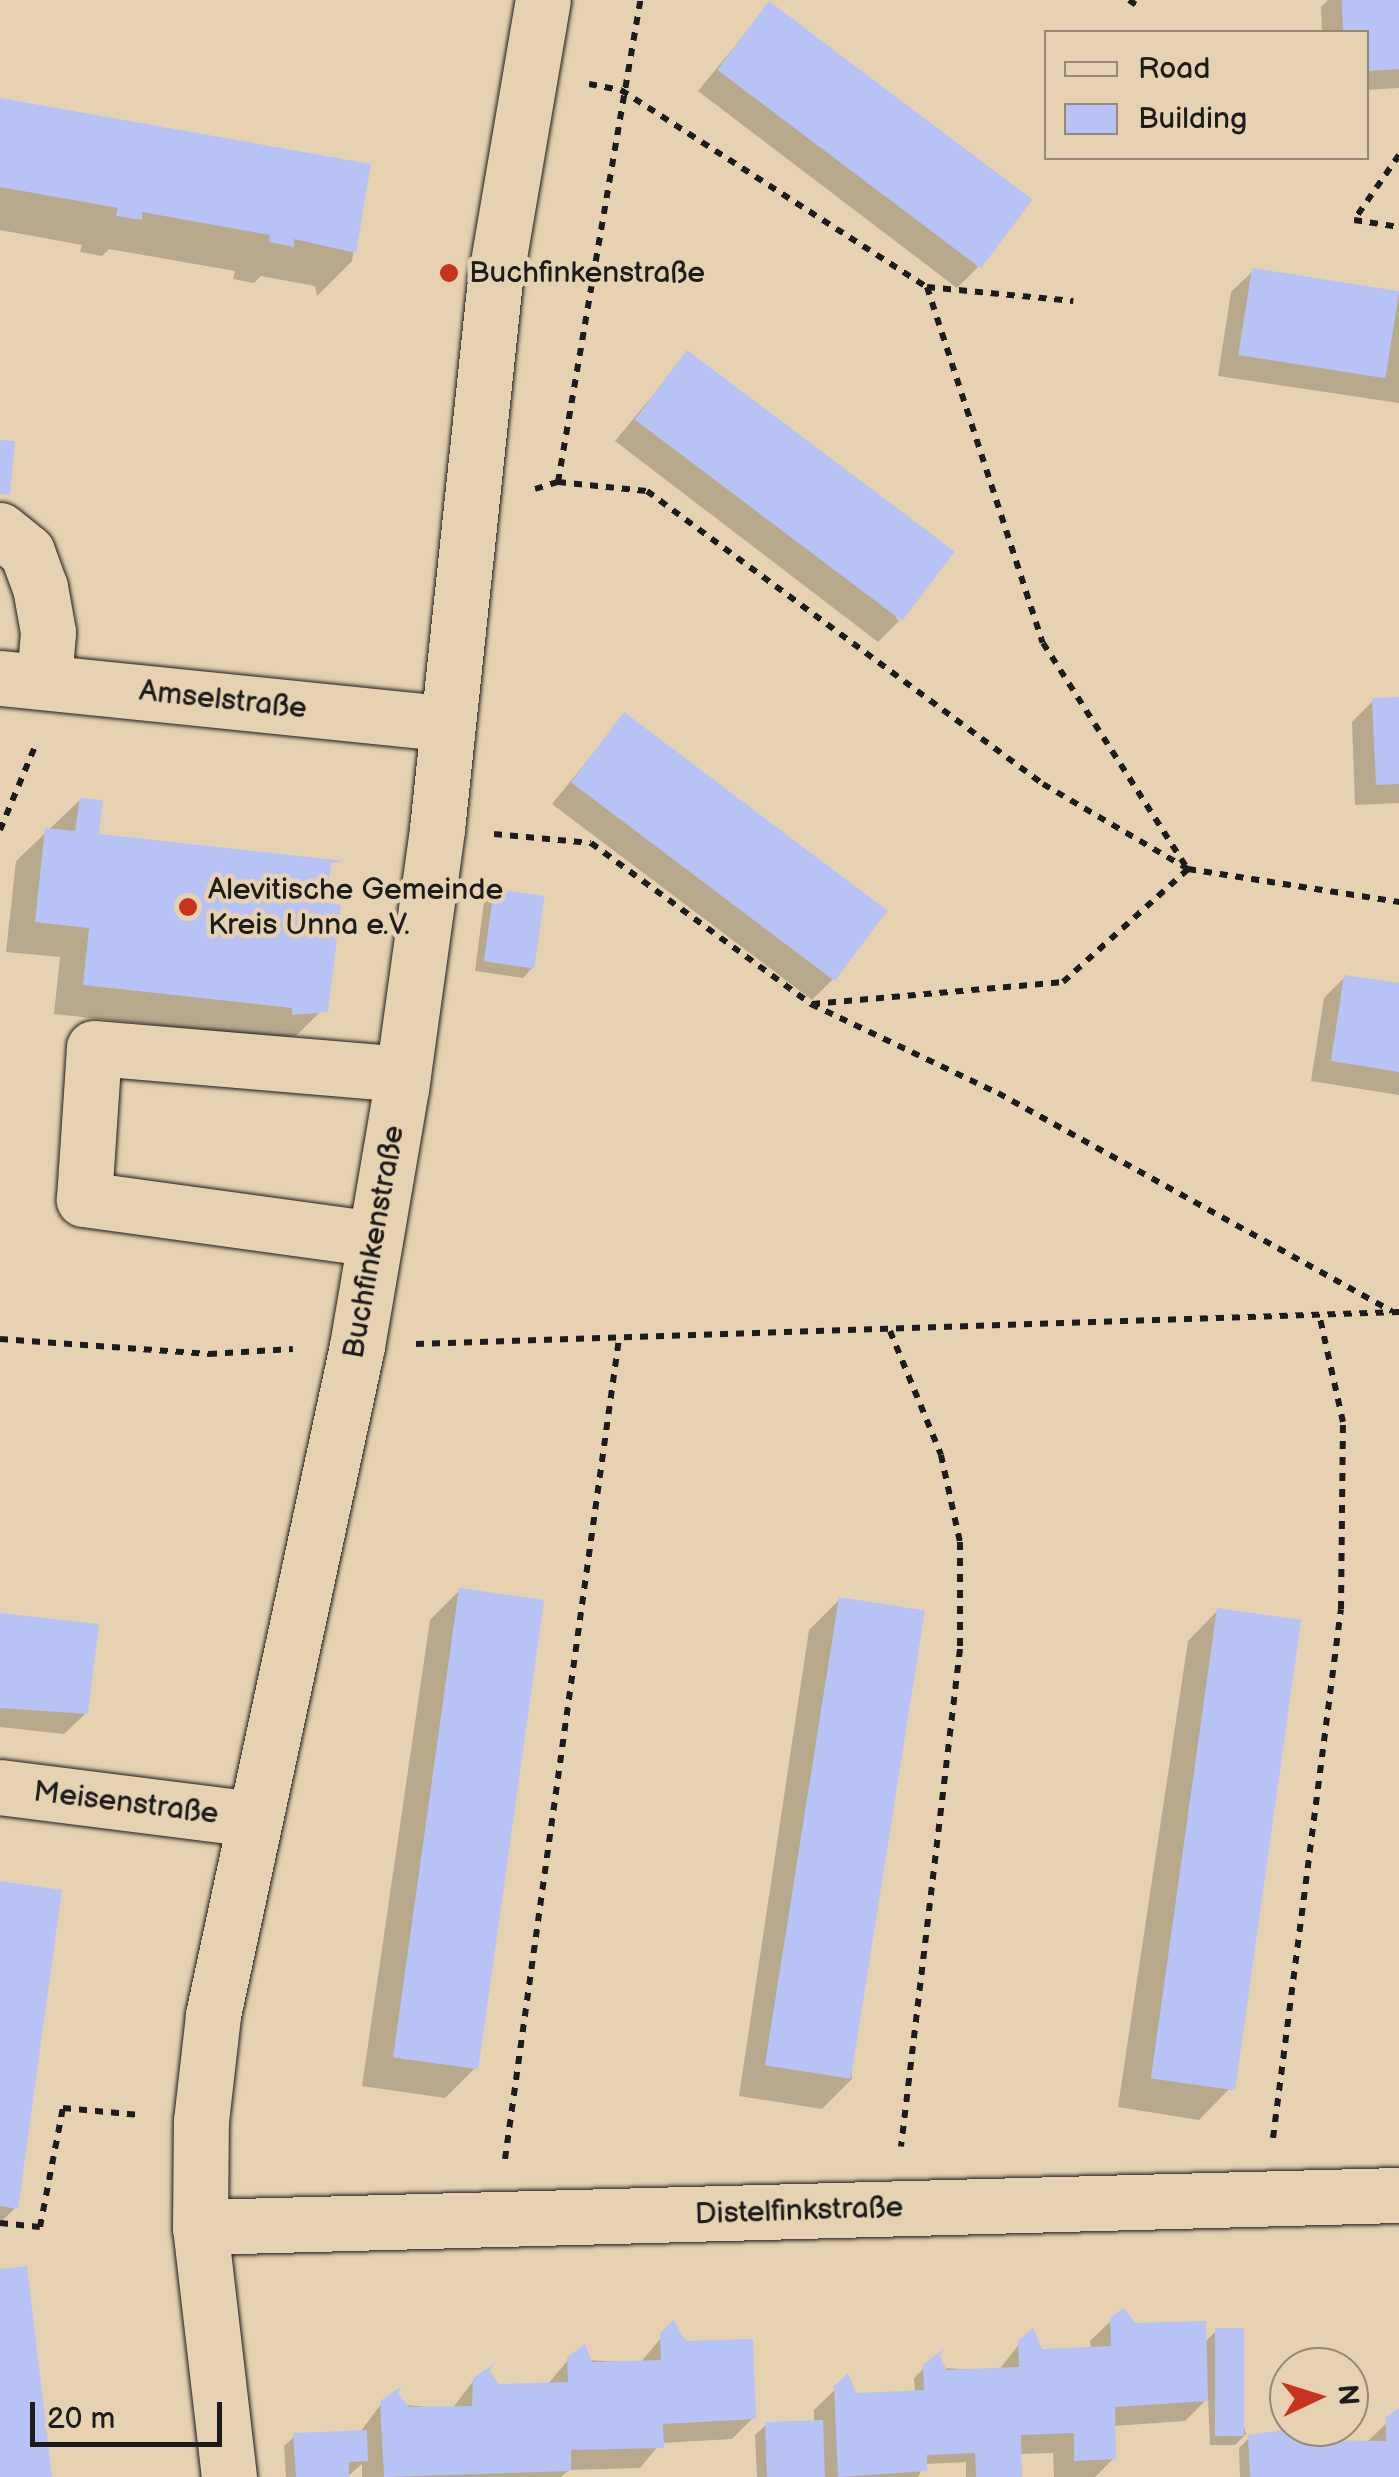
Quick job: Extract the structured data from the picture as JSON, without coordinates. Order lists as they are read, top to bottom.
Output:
{
  "streets": {
    "street": [
      "Amselstraße",
      "Buchfinkenstraße",
      "Meisenstraße",
      "Distelfinkstraße"
    ]
  },
  "crossings": [
    ["Amselstraße", "Buchfinkenstraße"],
    ["Buchfinkenstraße", "Meisenstraße"],
    ["Buchfinkenstraße", "Distelfinkstraße"]
  ],
  "places": ["Buchfinkenstraße", "Alevitische Gemeinde Kreis Unna e.V."],
  "legend": ["Road", "Building"],
  "scale_bar": "20 m",
  "north": "right"
}
